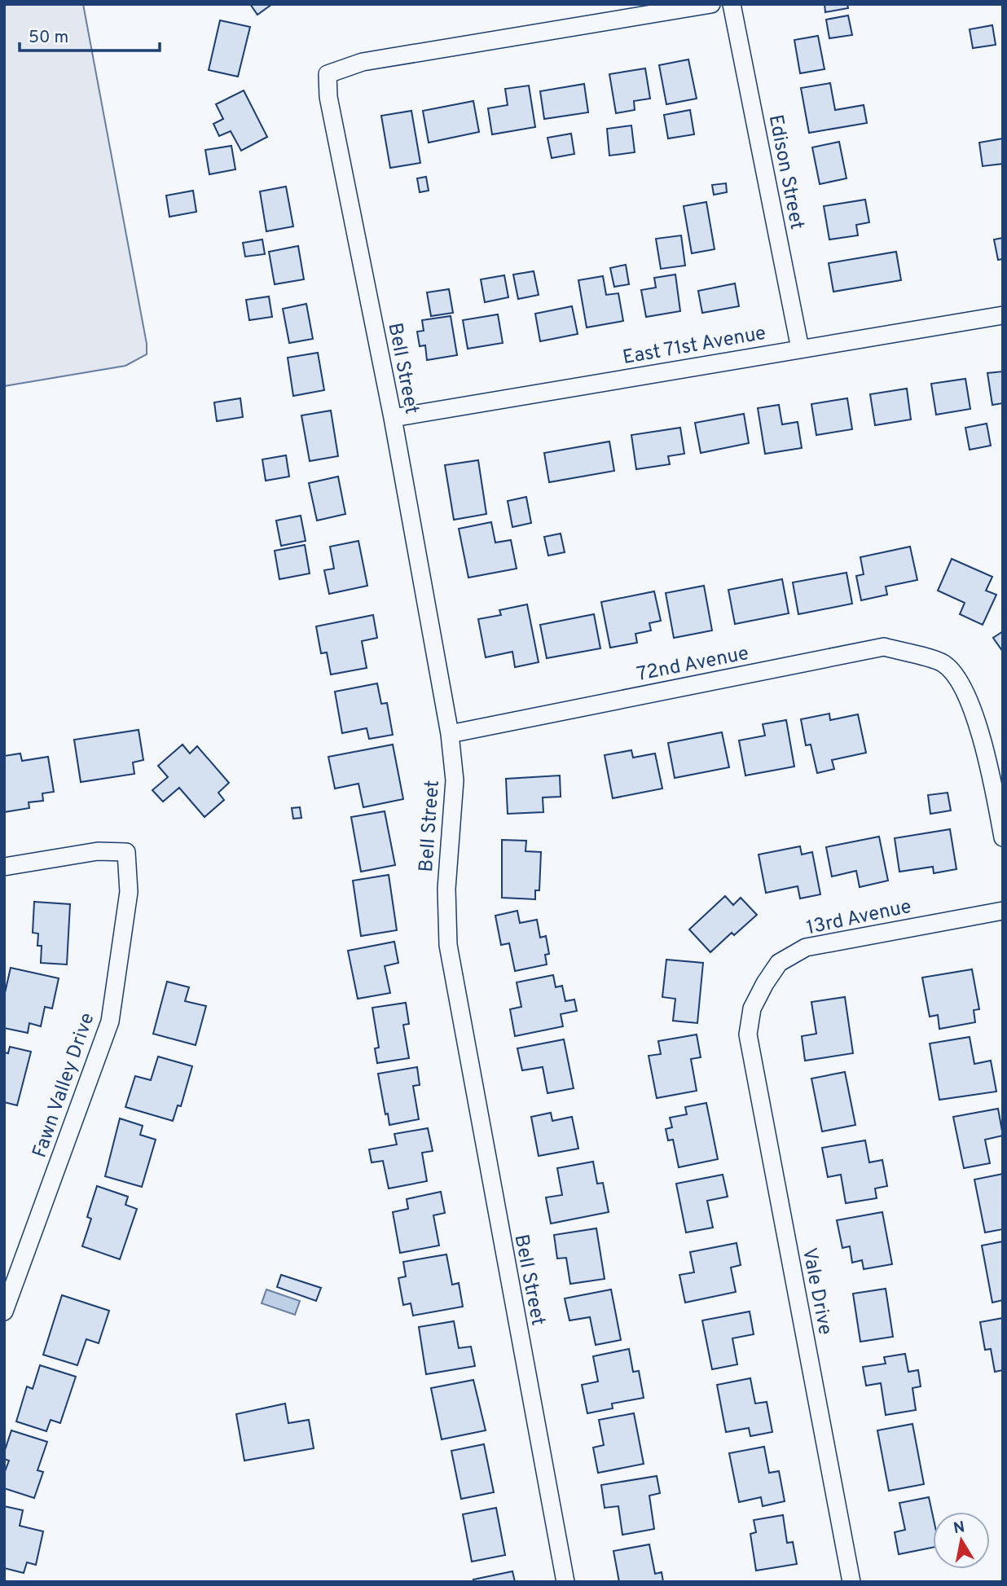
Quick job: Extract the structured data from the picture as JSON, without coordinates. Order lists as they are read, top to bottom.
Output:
{
  "streets": {
    "street": [
      "Edison Street",
      "East 71st Avenue",
      "Bell Street",
      "72nd Avenue",
      "13rd Avenue",
      "Fawn Valley Drive",
      "Vale Drive"
    ]
  },
  "crossings": [
    ["Edison Street", "East 71st Avenue"],
    ["East 71st Avenue", "Bell Street"],
    ["Bell Street", "72nd Avenue"],
    ["13rd Avenue", "Vale Drive"]
  ],
  "scale_bar": "50 m",
  "north": "top"
}
